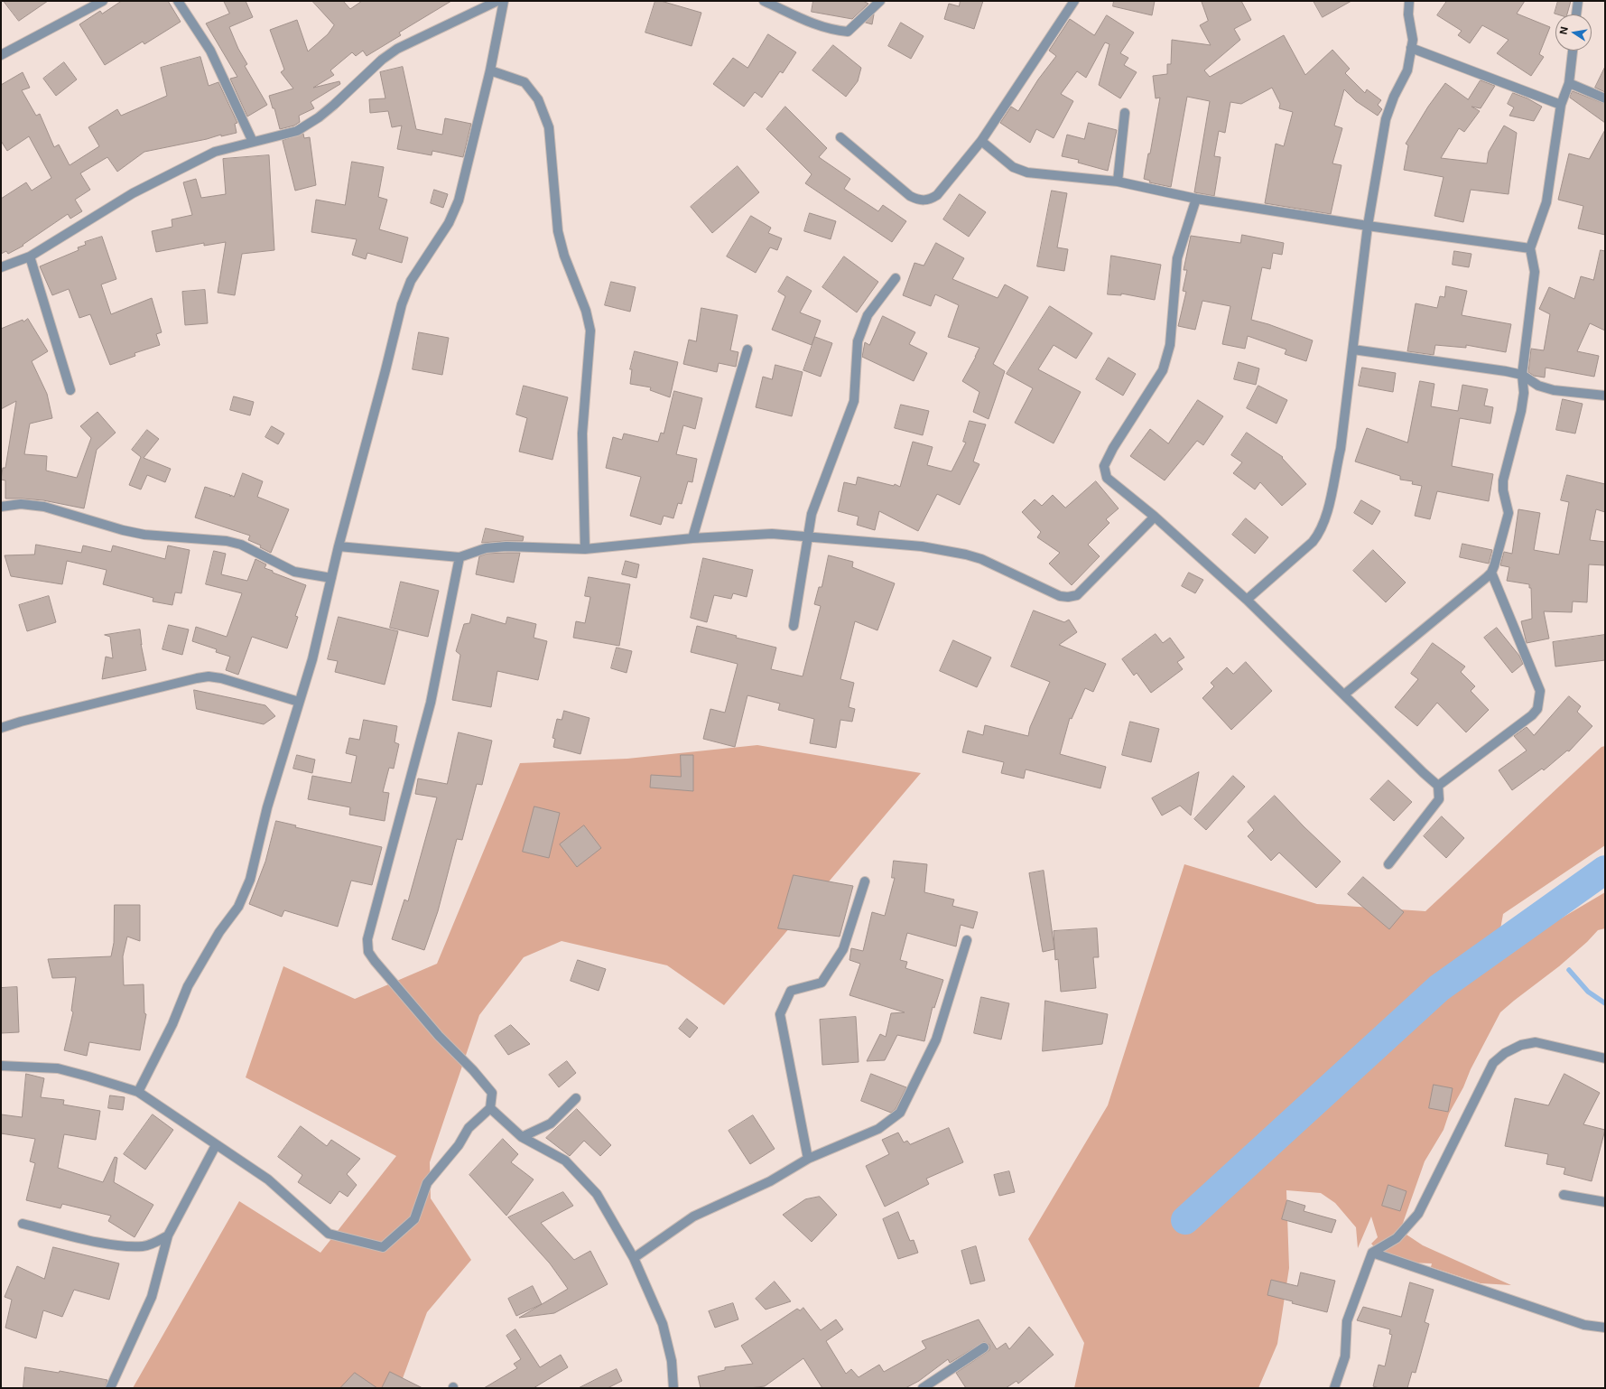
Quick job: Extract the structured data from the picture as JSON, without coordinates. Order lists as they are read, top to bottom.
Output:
{
  "north": "left"
}
